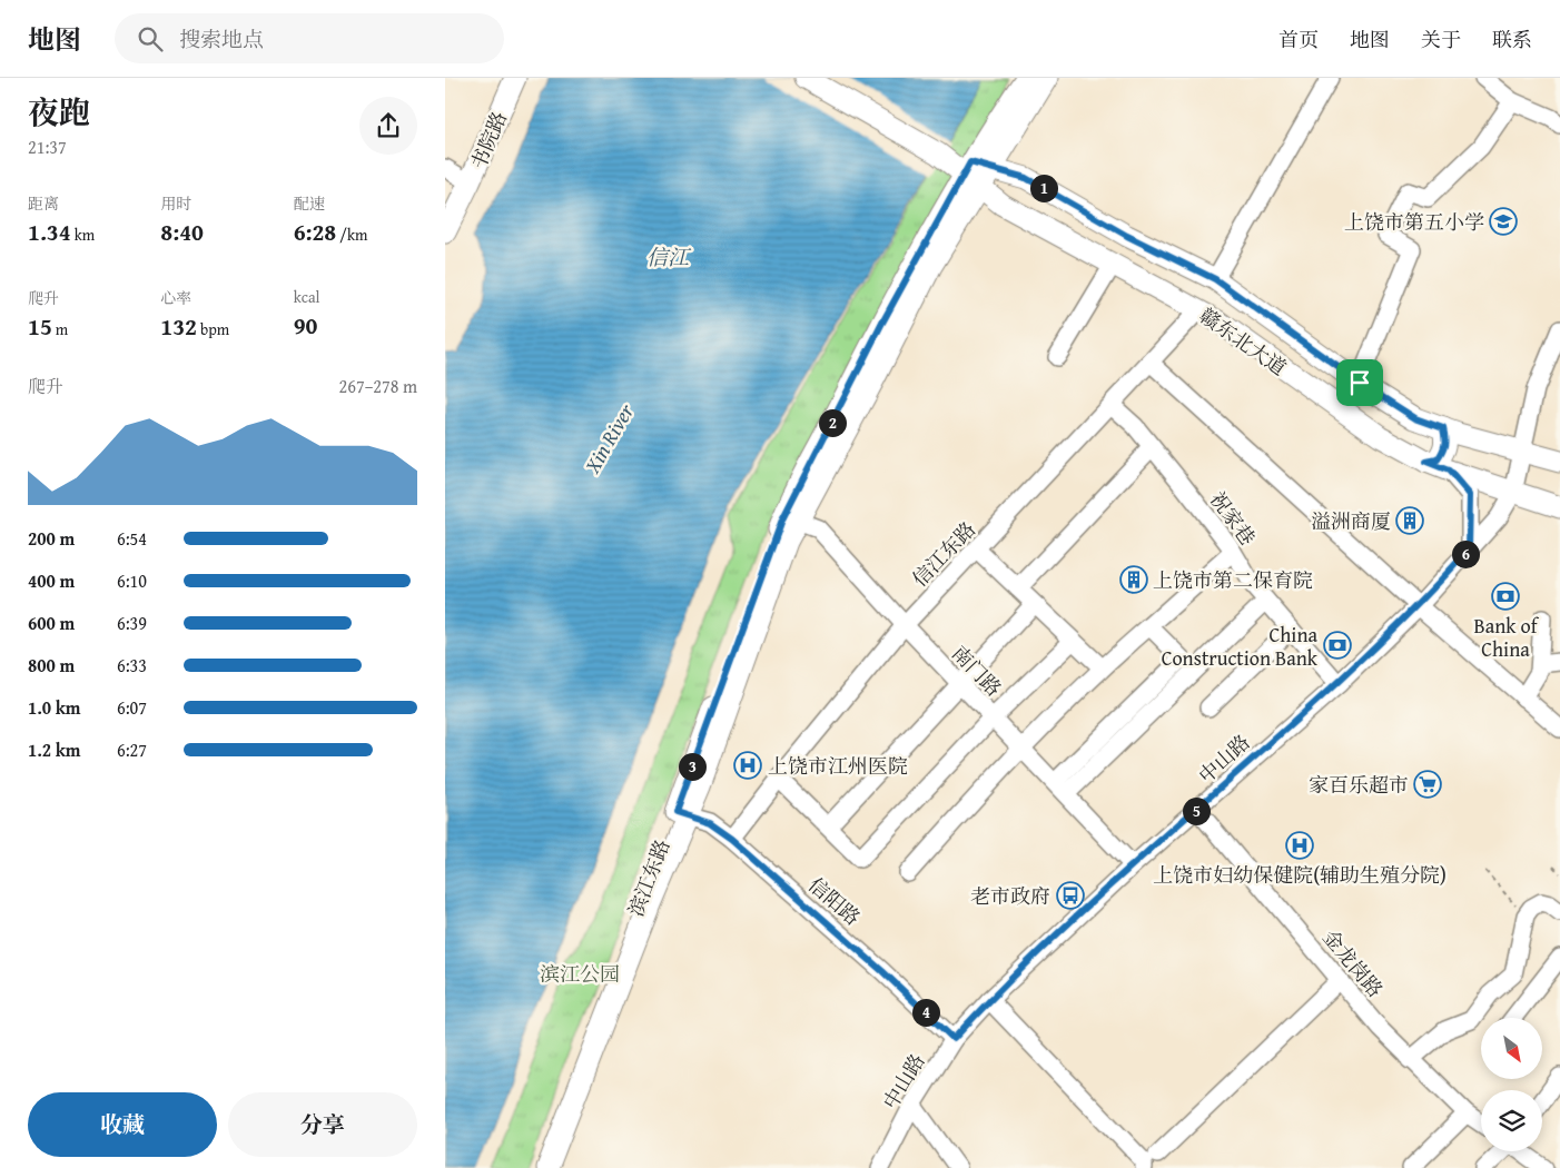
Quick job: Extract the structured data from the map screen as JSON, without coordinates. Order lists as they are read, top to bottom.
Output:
{
  "streets": {
    "main road": ["书院路", "赣东北大道", "滨江东路"],
    "street": [
      "祝家巷",
      "信江东路",
      "南门路",
      "中山路",
      "信阳路",
      "金龙岗路"
    ]
  },
  "crossings": [
    ["赣东北大道", "信江东路"],
    ["赣东北大道", "中山路"],
    ["赣东北大道", "滨江东路"],
    ["祝家巷", "信江东路"],
    ["祝家巷", "中山路"],
    ["信江东路", "南门路"],
    ["信江东路", "信阳路"],
    ["南门路", "中山路"],
    ["南门路", "滨江东路"],
    ["中山路", "信阳路"],
    ["中山路", "金龙岗路"],
    ["滨江东路", "信阳路"]
  ],
  "water": ["信江", "Xin River"],
  "parks": ["滨江公园"],
  "places": {
    "school or university": ["上饶市第五小学"],
    "building": ["溢洲商厦", "上饶市第二保育院"],
    "bank": ["Bank of China", "China Construction Bank"],
    "hospital": ["上饶市江州医院", "上饶市妇幼保健院(辅助生殖分院)"],
    "supermarket": ["家百乐超市"],
    "bus stop": ["老市政府"]
  },
  "north": "bottom right",
  "page": {
    "header": "地图",
    "search": "搜索地点",
    "nav": [
      "首页",
      "地图",
      "关于",
      "联系"
    ],
    "heading": ["夜跑", "21:37"],
    "stats": [
      ["距离", "1.34 km"],
      ["用时", "8:40"],
      ["配速", "6:28 /km"],
      ["爬升", "15 m"],
      ["心率", "132 bpm"],
      ["kcal", "90"]
    ],
    "pins": [
      "1",
      "2",
      "6",
      "3",
      "5",
      "4"
    ],
    "chart": ["爬升", "267–278 m"],
    "list": [
      {
        "name": "200 m",
        "note": "6:54"
      },
      {
        "name": "400 m",
        "note": "6:10"
      },
      {
        "name": "600 m",
        "note": "6:39"
      },
      {
        "name": "800 m",
        "note": "6:33"
      },
      {
        "name": "1.0 km",
        "note": "6:07"
      },
      {
        "name": "1.2 km",
        "note": "6:27"
      }
    ],
    "buttons": ["收藏", "分享"]
  }
}
